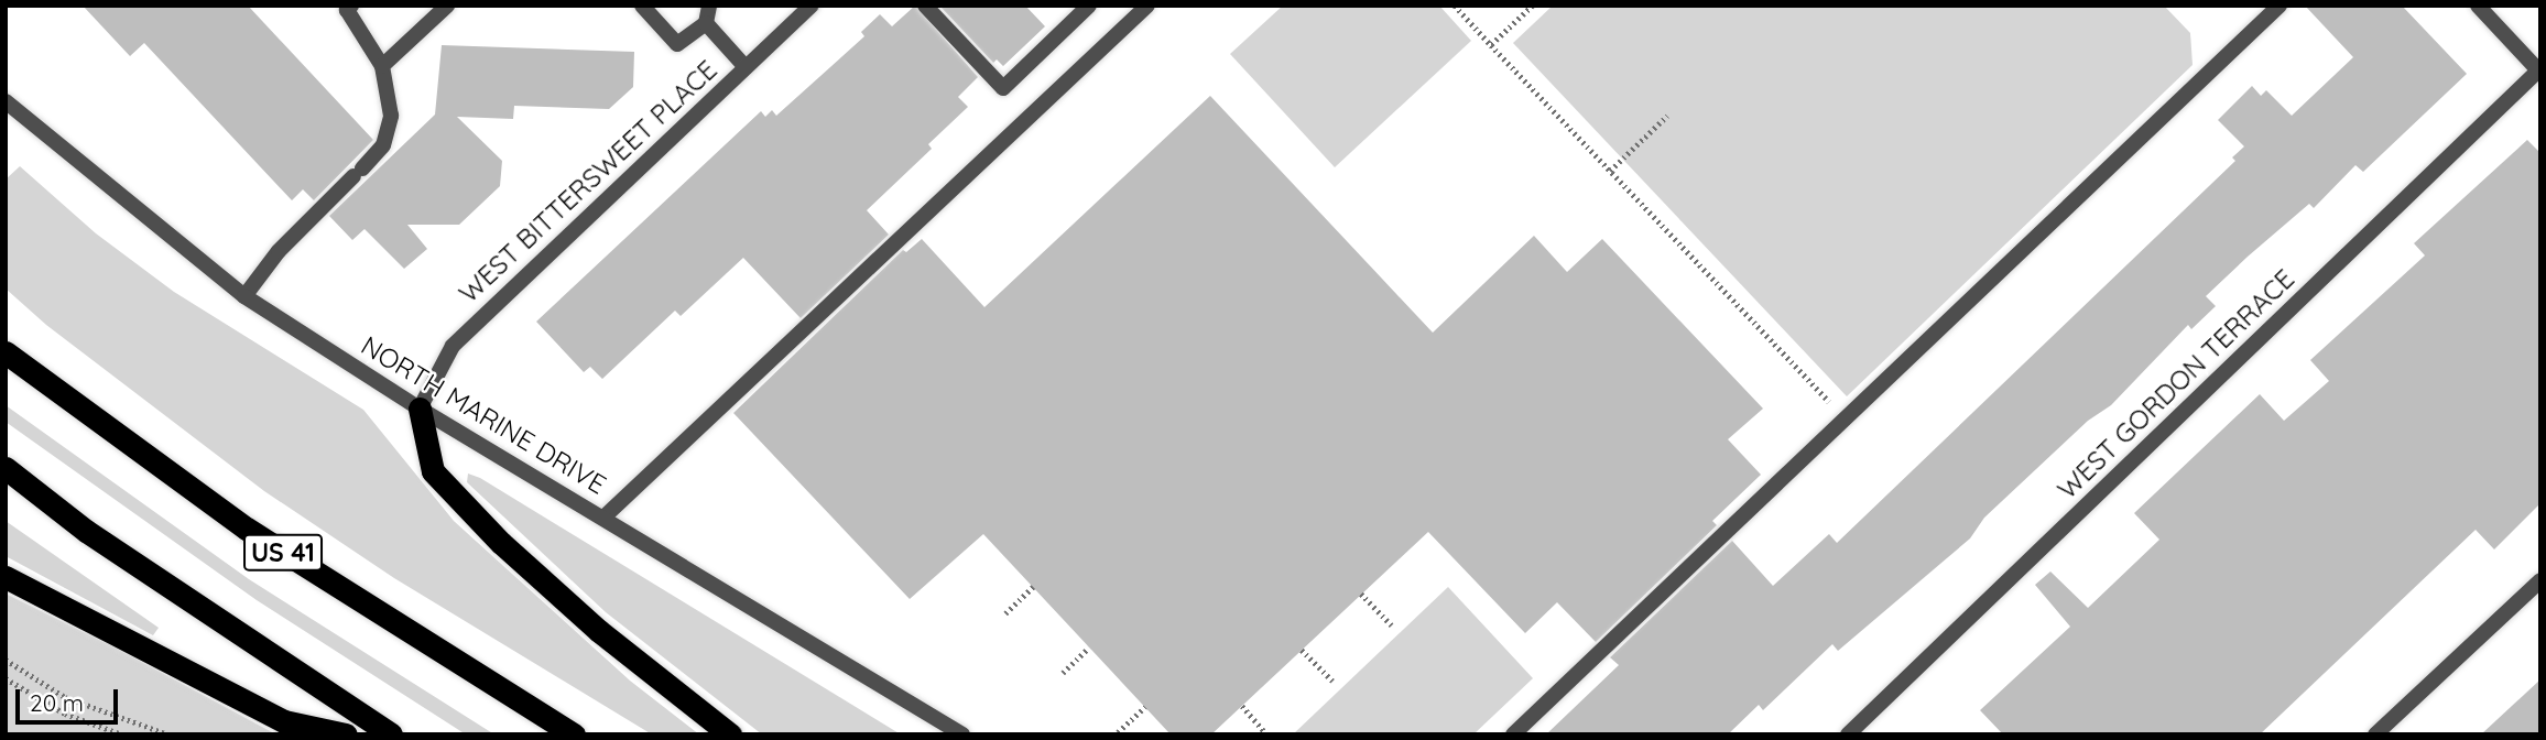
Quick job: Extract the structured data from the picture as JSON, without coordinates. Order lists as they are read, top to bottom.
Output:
{
  "streets": {
    "highway": ["US 41"],
    "street": ["WEST BITTERSWEET PLACE", "WEST GORDON TERRACE", "NORTH MARINE DRIVE"]
  },
  "crossings": [
    ["WEST BITTERSWEET PLACE", "NORTH MARINE DRIVE"]
  ],
  "scale_bar": "20 m"
}
